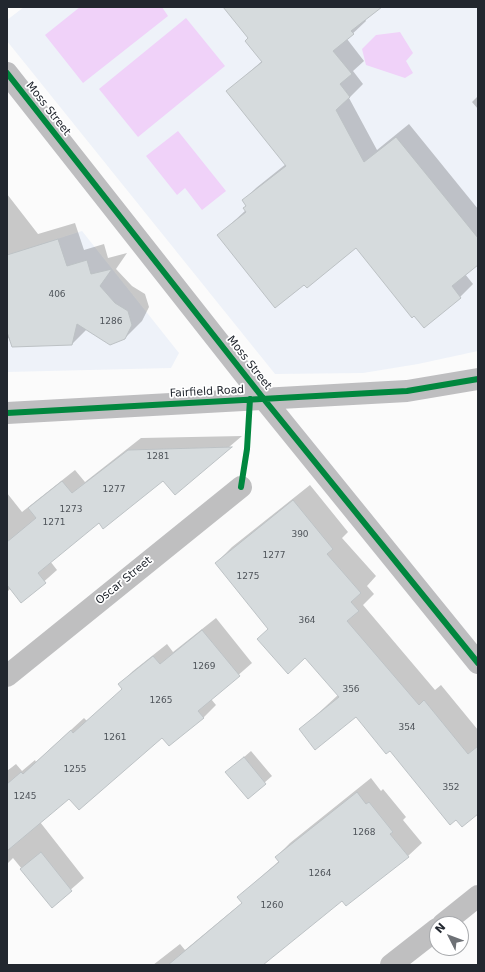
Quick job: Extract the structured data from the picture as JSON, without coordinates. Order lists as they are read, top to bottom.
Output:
{
  "streets": {
    "street": ["Moss Street", "Fairfield Road", "Oscar Street"]
  },
  "crossings": [
    ["Moss Street", "Fairfield Road"]
  ],
  "house_numbers": [
    "406",
    "1286",
    "1281",
    "1277",
    "1273",
    "1271",
    "390",
    "1277",
    "1275",
    "364",
    "1269",
    "356",
    "1265",
    "354",
    "1261",
    "1255",
    "352",
    "1245",
    "1268",
    "1264",
    "1260"
  ],
  "north": "top left"
}
